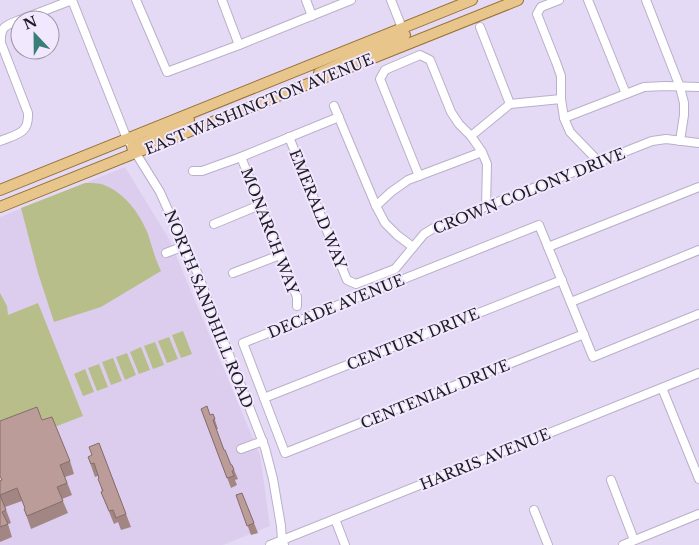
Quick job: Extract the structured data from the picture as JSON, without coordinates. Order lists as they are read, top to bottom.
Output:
{
  "streets": {
    "main road": ["EAST WASHINGTON AVENUE"],
    "street": [
      "CROWN COLONY DRIVE",
      "EMERALD WAY",
      "MONARCH WAY",
      "DECADE AVENUE",
      "NORTH SANDHILL ROAD",
      "CENTURY DRIVE",
      "CENTENIAL DRIVE",
      "HARRIS AVENUE"
    ]
  },
  "crossings": [
    ["EAST WASHINGTON AVENUE", "NORTH SANDHILL ROAD"],
    ["CROWN COLONY DRIVE", "EMERALD WAY"],
    ["DECADE AVENUE", "CENTURY DRIVE"],
    ["DECADE AVENUE", "CENTENIAL DRIVE"],
    ["NORTH SANDHILL ROAD", "HARRIS AVENUE"]
  ],
  "north": "top"
}
